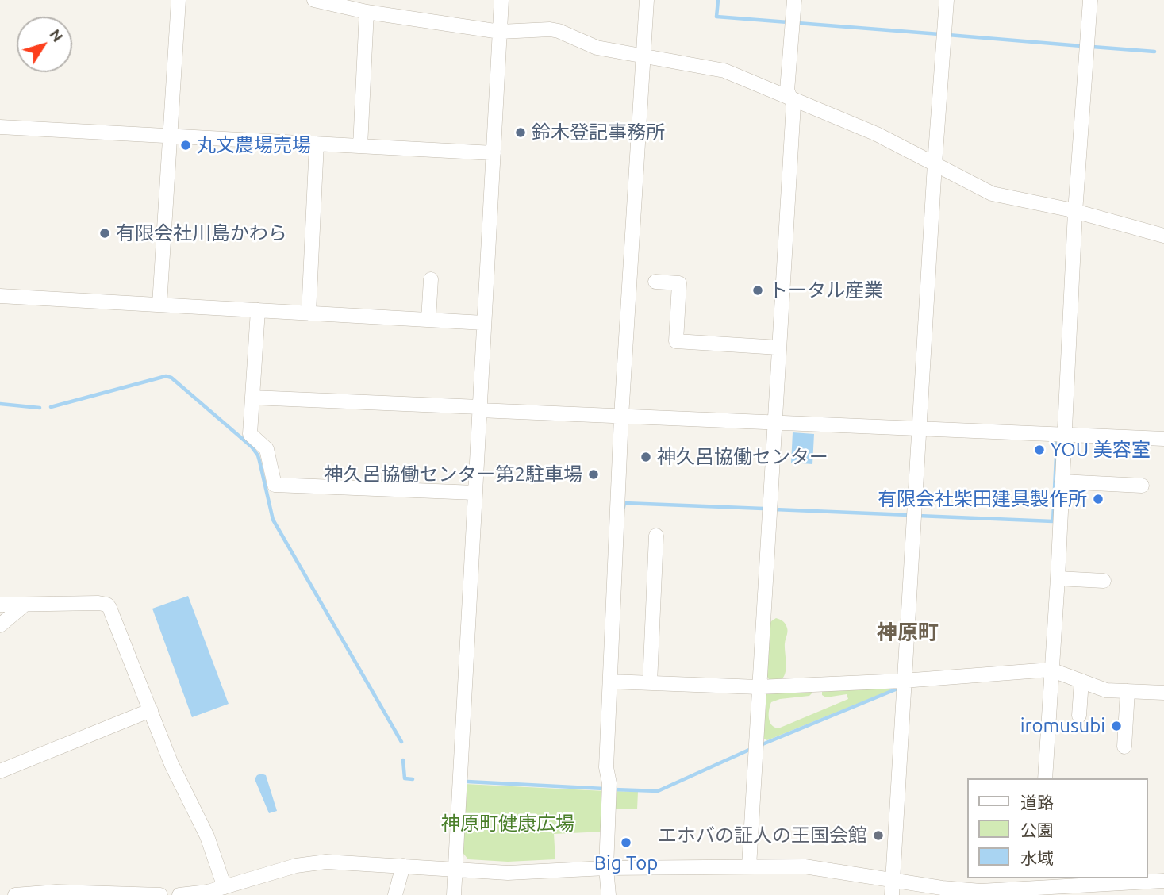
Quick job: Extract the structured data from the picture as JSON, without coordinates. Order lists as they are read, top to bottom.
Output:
{
  "districts": ["神原町"],
  "parks": ["神原町健康広場"],
  "places": [
    "鈴木登記事務所",
    "丸文農場売場",
    "有限会社川島かわら",
    "トータル産業",
    "YOU 美容室",
    "神久呂協働センター",
    "神久呂協働センター第2駐車場",
    "有限会社柴田建具製作所",
    "iromusubi",
    "エホバの証人の王国会館",
    "Big Top"
  ],
  "legend": ["道路", "公園", "水域"],
  "north": "top right"
}
